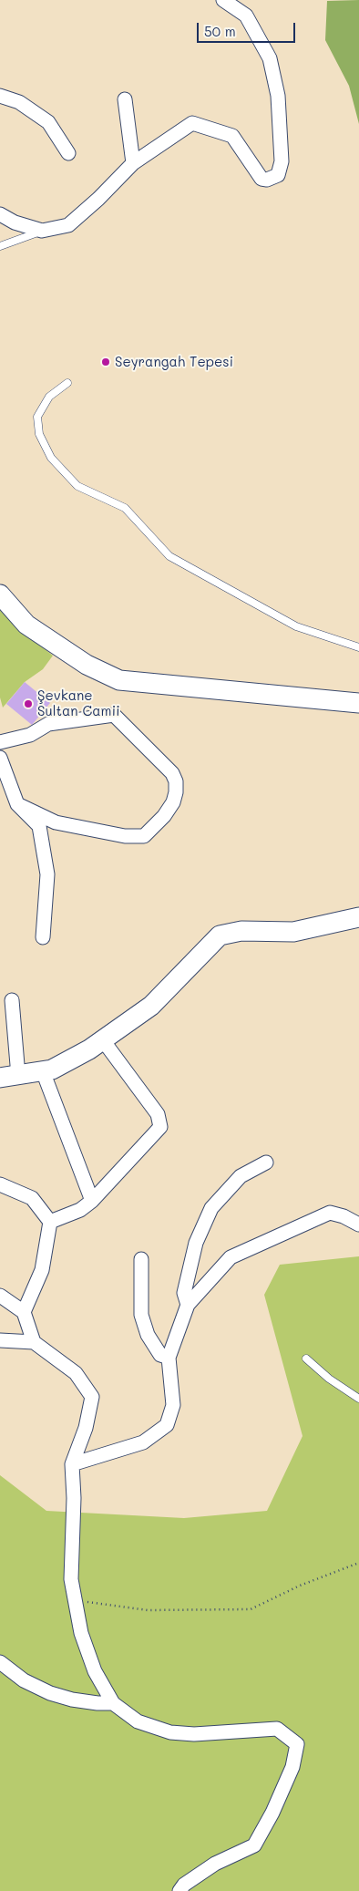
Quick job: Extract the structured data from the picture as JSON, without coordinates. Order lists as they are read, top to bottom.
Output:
{
  "places": ["Seyrangah Tepesi", "Şevkane Sultan Camii"],
  "scale_bar": "50 m"
}
